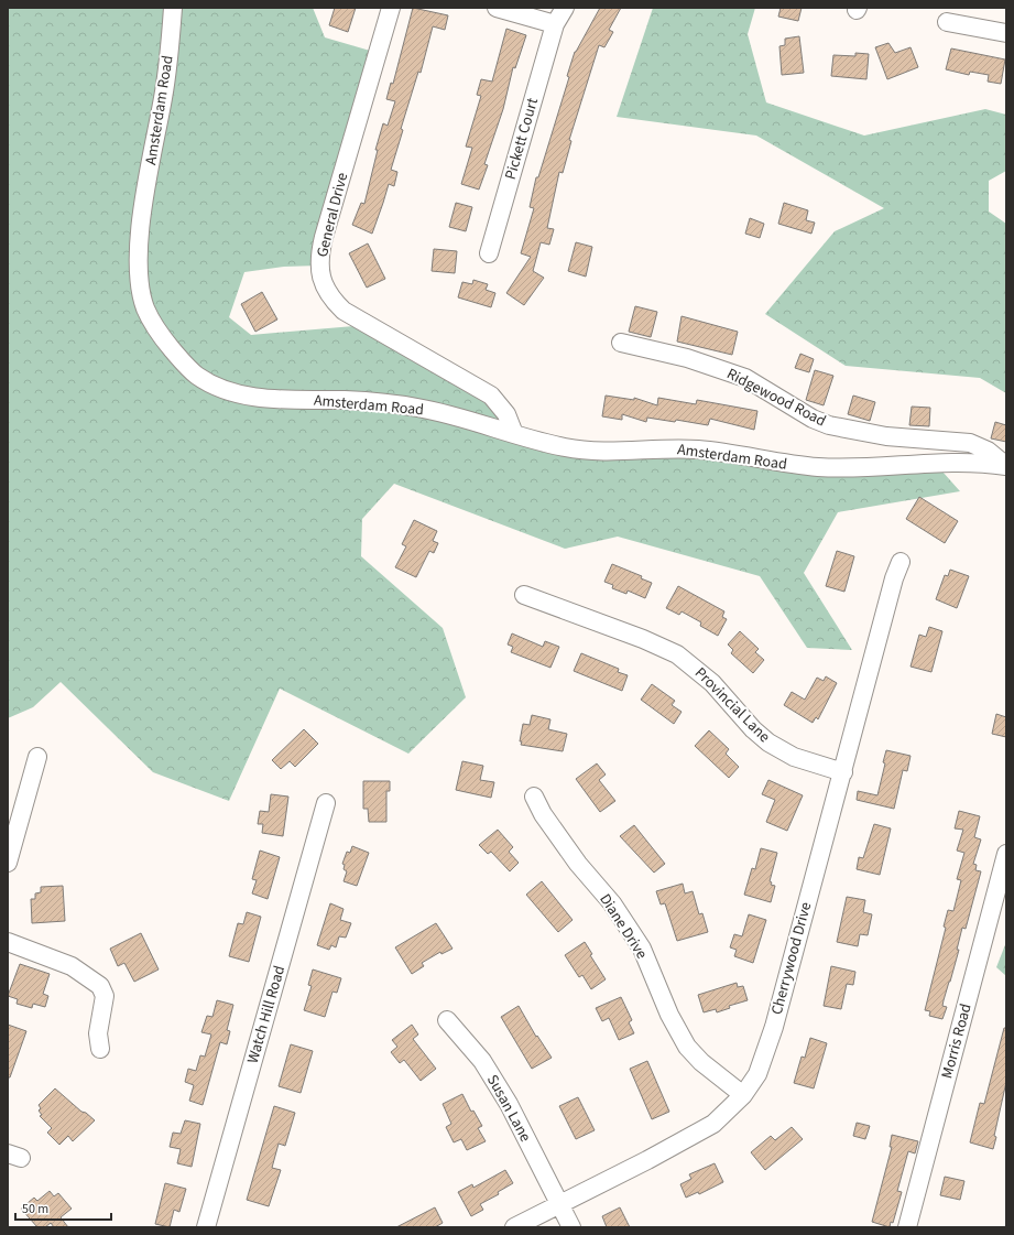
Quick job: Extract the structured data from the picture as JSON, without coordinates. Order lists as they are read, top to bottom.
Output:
{
  "streets": {
    "street": [
      "Amsterdam Road",
      "Pickett Court",
      "General Drive",
      "Ridgewood Road",
      "Provincial Lane",
      "Diane Drive",
      "Cherrywood Drive",
      "Watch Hill Road",
      "Morris Road",
      "Susan Lane"
    ]
  },
  "crossings": [
    ["Amsterdam Road", "General Drive"],
    ["Amsterdam Road", "Ridgewood Road"],
    ["Provincial Lane", "Cherrywood Drive"],
    ["Diane Drive", "Cherrywood Drive"],
    ["Cherrywood Drive", "Susan Lane"]
  ],
  "scale_bar": "50 m"
}
